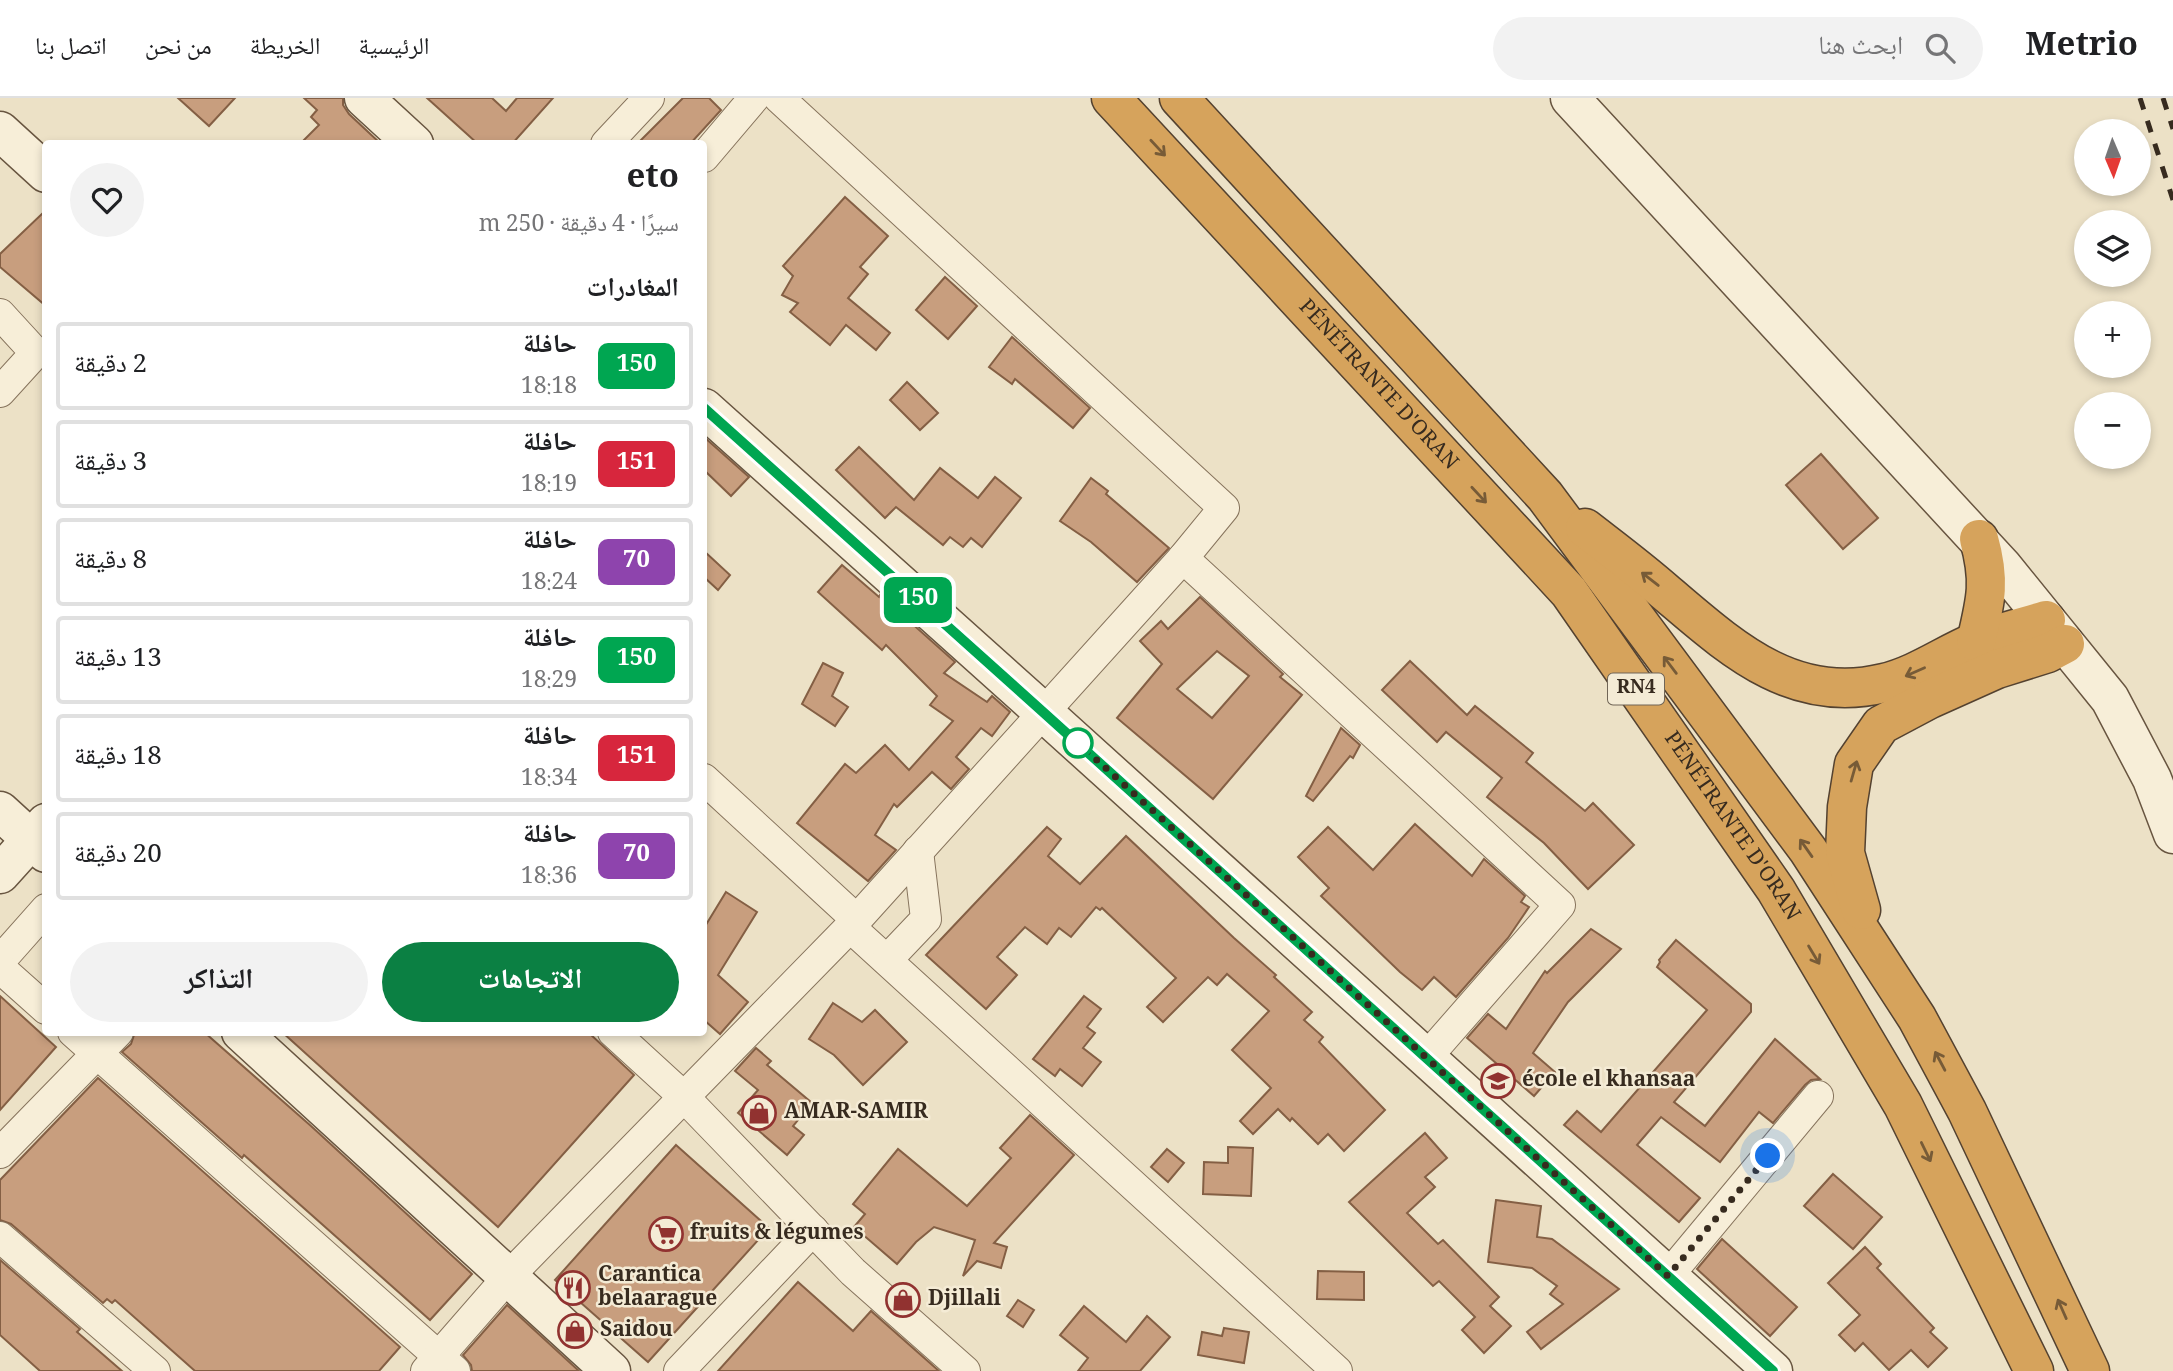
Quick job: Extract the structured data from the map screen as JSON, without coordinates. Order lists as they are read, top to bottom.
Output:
{
  "streets": {
    "highway": ["PÉNÉTRANTE D'ORAN", "RN4"]
  },
  "places": {
    "school or university": ["école el khansaa"],
    "shop": ["AMAR-SAMIR", "Djillali", "Saidou"],
    "supermarket": ["fruits & légumes"],
    "restaurant": ["Carantica belaarague"]
  },
  "lines": ["bus line 150"],
  "north": "bottom",
  "page": {
    "header": "Metrio",
    "search": "ابحث هنا",
    "nav": [
      "الرئيسية",
      "الخريطة",
      "من نحن",
      "اتصل بنا"
    ],
    "on_map": "150",
    "map_buttons": ["+", "−"],
    "heading": [
      ["eto", "سيرًا · 4 دقيقة · 250 m"],
      "المغادرات"
    ],
    "list": [
      {
        "mark": "150",
        "name": "حافلة",
        "note": "18:18",
        "value": "2 دقيقة"
      },
      {
        "mark": "151",
        "name": "حافلة",
        "note": "18:19",
        "value": "3 دقيقة"
      },
      {
        "mark": "70",
        "name": "حافلة",
        "note": "18:24",
        "value": "8 دقيقة"
      },
      {
        "mark": "150",
        "name": "حافلة",
        "note": "18:29",
        "value": "13 دقيقة"
      },
      {
        "mark": "151",
        "name": "حافلة",
        "note": "18:34",
        "value": "18 دقيقة"
      },
      {
        "mark": "70",
        "name": "حافلة",
        "note": "18:36",
        "value": "20 دقيقة"
      }
    ],
    "buttons": ["الاتجاهات", "التذاكر"]
  }
}
